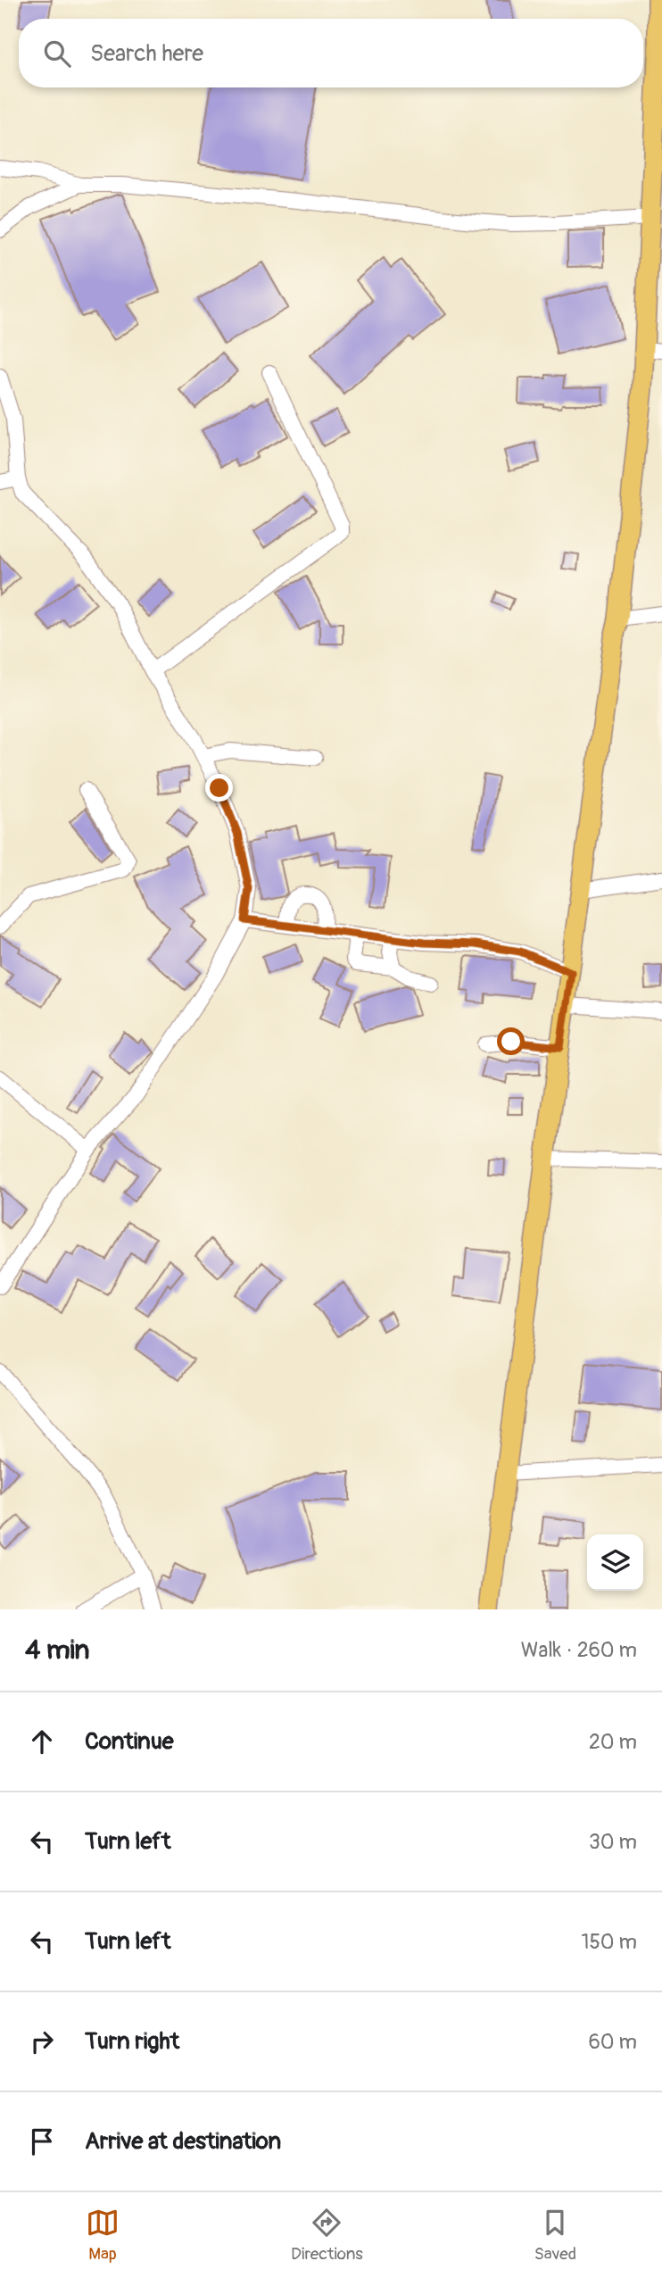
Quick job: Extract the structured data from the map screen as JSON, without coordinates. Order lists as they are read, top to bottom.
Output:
{
  "page": {
    "search": "Search here",
    "heading": ["4 min", "Walk · 260 m"],
    "list": [
      ["Continue", "20 m"],
      ["Turn left", "30 m"],
      ["Turn left", "150 m"],
      ["Turn right", "60 m"],
      "Arrive at destination"
    ],
    "nav": ["Map", "Directions", "Saved"]
  }
}
